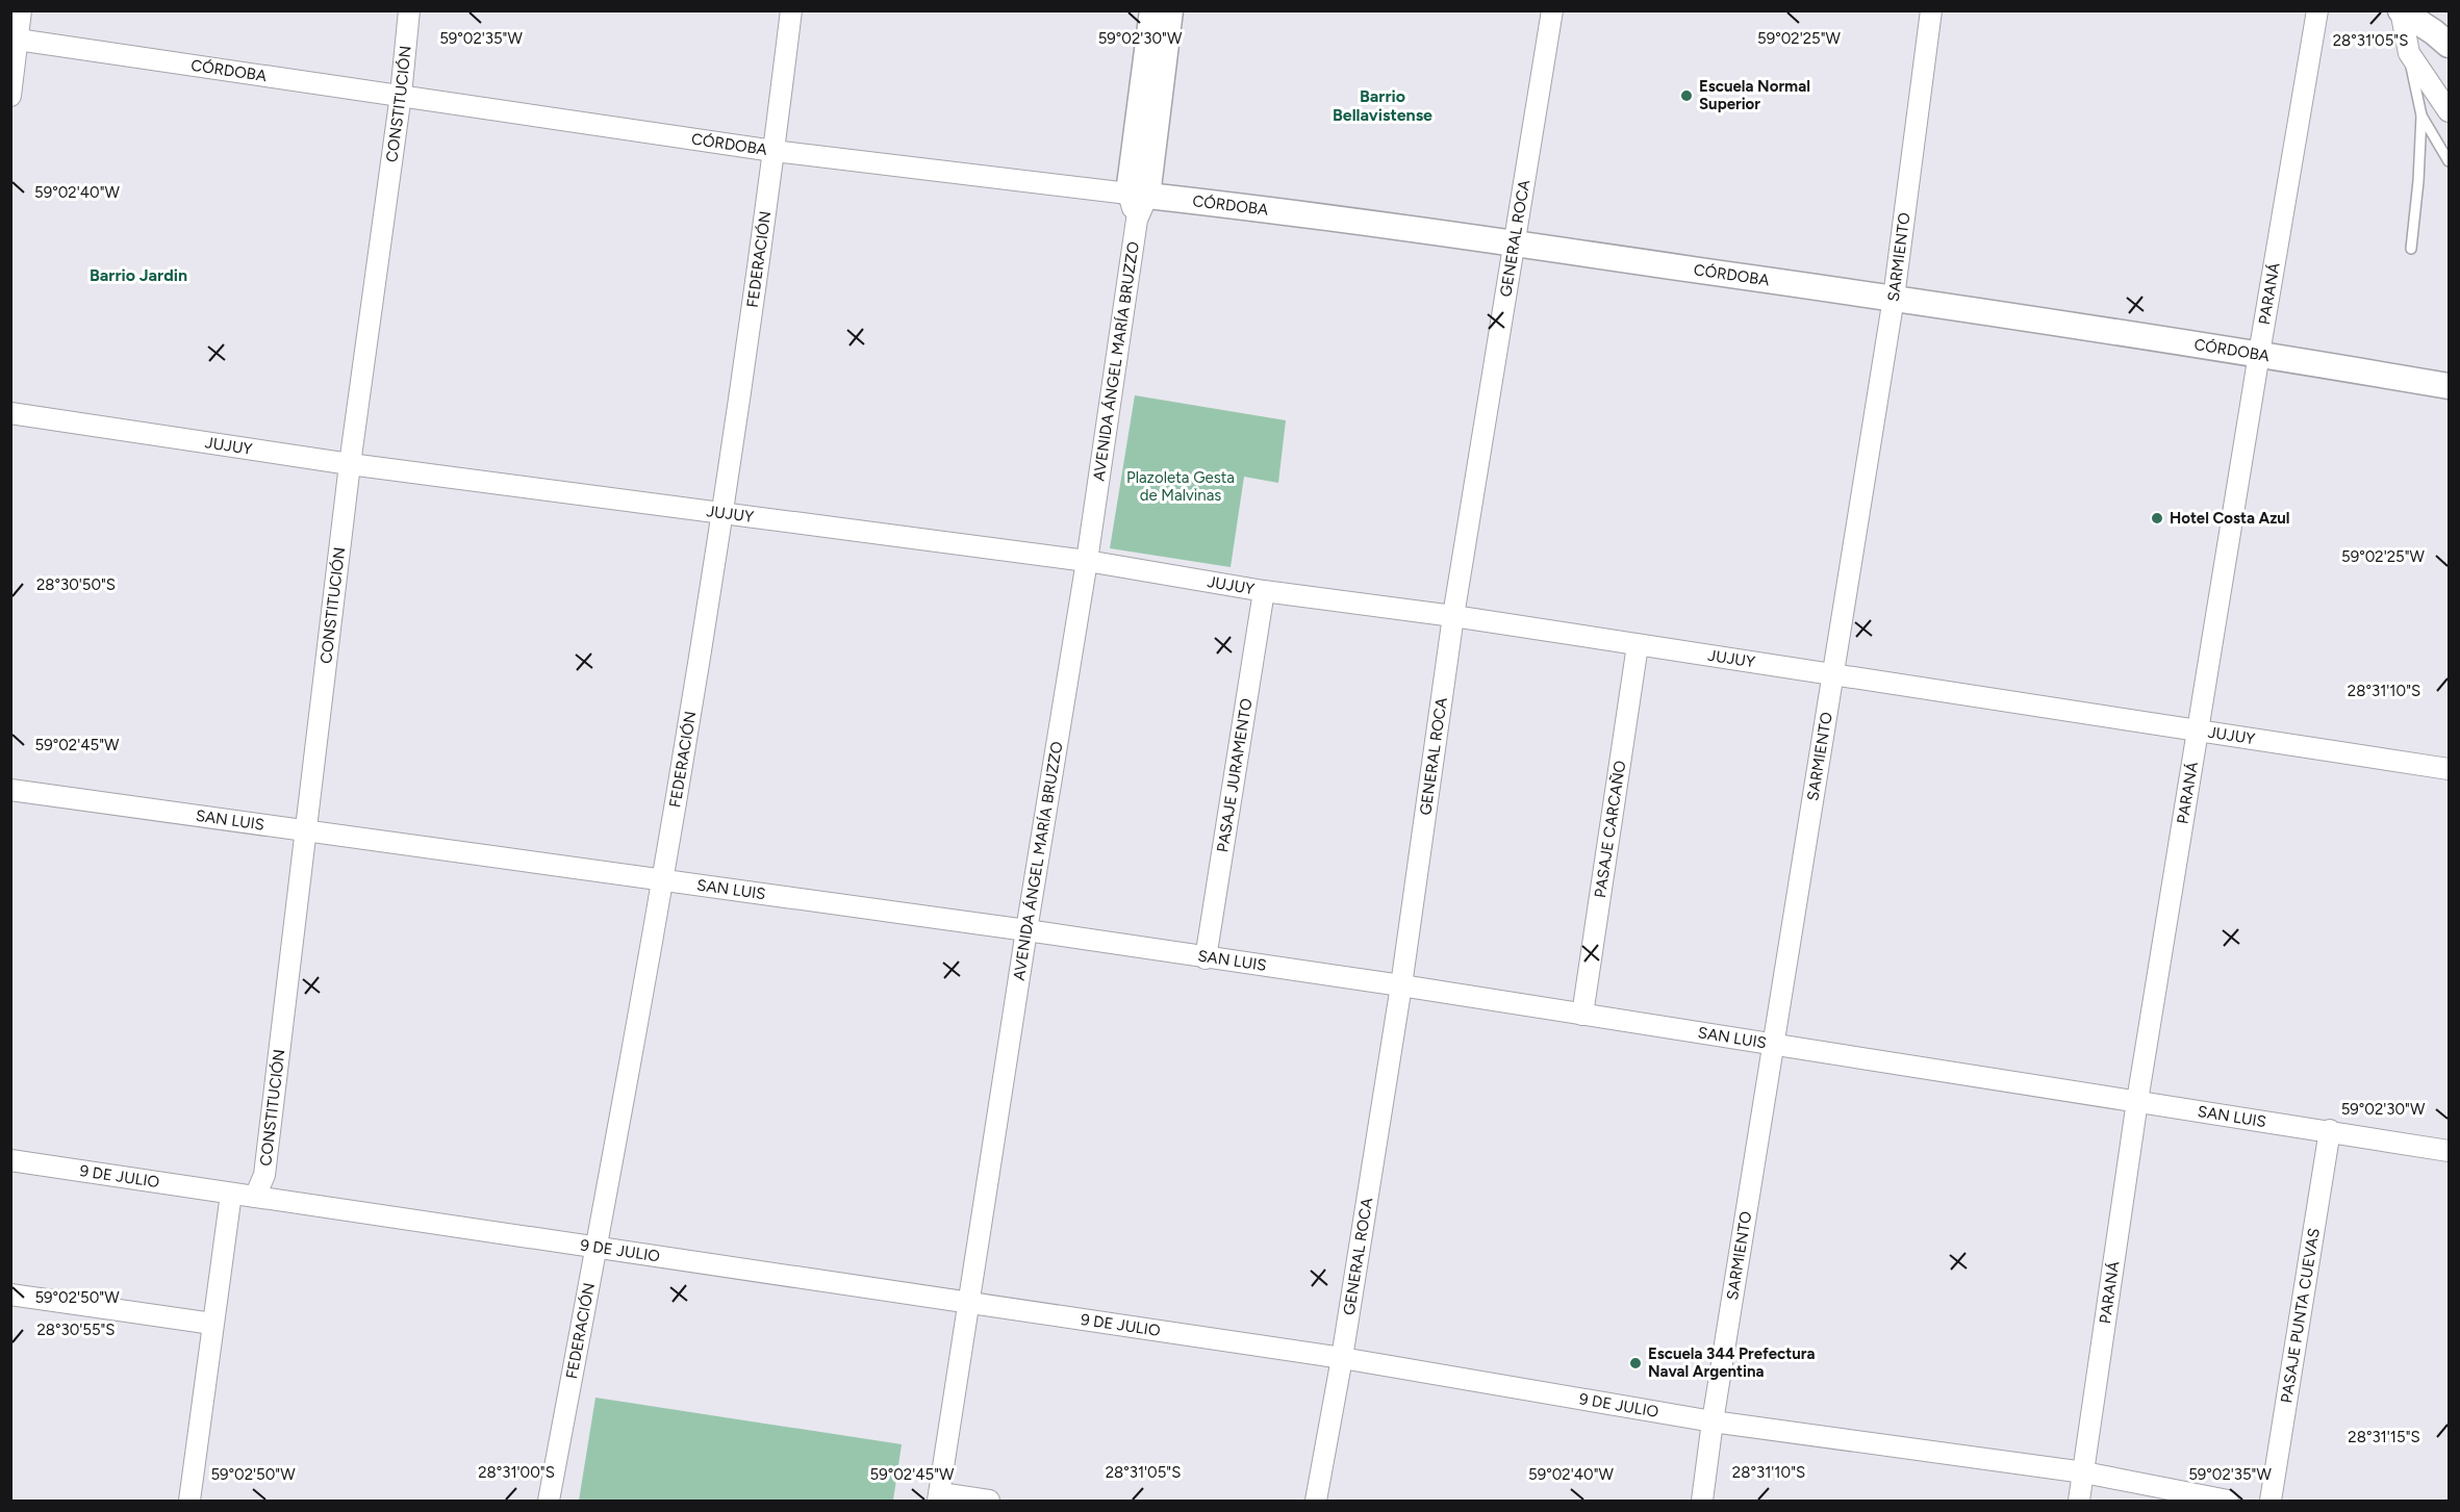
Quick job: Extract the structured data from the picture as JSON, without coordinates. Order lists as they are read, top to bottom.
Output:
{
  "streets": {
    "street": [
      "CÓRDOBA",
      "CONSTITUCIÓN",
      "GENERAL ROCA",
      "SARMIENTO",
      "FEDERACIÓN",
      "PARANÁ",
      "AVENIDA ÁNGEL MARÍA BRUZZO",
      "JUJUY",
      "PASAJE JURAMENTO",
      "SAN LUIS",
      "PASAJE CARCAÑO",
      "9 DE JULIO",
      "PASAJE PUNTA CUEVAS"
    ]
  },
  "crossings": [
    ["CÓRDOBA", "CONSTITUCIÓN"],
    ["CÓRDOBA", "GENERAL ROCA"],
    ["CÓRDOBA", "SARMIENTO"],
    ["CÓRDOBA", "FEDERACIÓN"],
    ["CÓRDOBA", "PARANÁ"],
    ["CÓRDOBA", "AVENIDA ÁNGEL MARÍA BRUZZO"],
    ["CONSTITUCIÓN", "JUJUY"],
    ["CONSTITUCIÓN", "SAN LUIS"],
    ["CONSTITUCIÓN", "9 DE JULIO"],
    ["GENERAL ROCA", "JUJUY"],
    ["GENERAL ROCA", "SAN LUIS"],
    ["GENERAL ROCA", "9 DE JULIO"],
    ["SARMIENTO", "JUJUY"],
    ["SARMIENTO", "SAN LUIS"],
    ["SARMIENTO", "9 DE JULIO"],
    ["FEDERACIÓN", "JUJUY"],
    ["FEDERACIÓN", "SAN LUIS"],
    ["FEDERACIÓN", "9 DE JULIO"],
    ["PARANÁ", "JUJUY"],
    ["PARANÁ", "SAN LUIS"],
    ["PARANÁ", "9 DE JULIO"],
    ["AVENIDA ÁNGEL MARÍA BRUZZO", "JUJUY"],
    ["AVENIDA ÁNGEL MARÍA BRUZZO", "SAN LUIS"],
    ["AVENIDA ÁNGEL MARÍA BRUZZO", "9 DE JULIO"],
    ["JUJUY", "PASAJE JURAMENTO"],
    ["JUJUY", "PASAJE CARCAÑO"],
    ["PASAJE JURAMENTO", "SAN LUIS"],
    ["SAN LUIS", "PASAJE CARCAÑO"],
    ["SAN LUIS", "PASAJE PUNTA CUEVAS"]
  ],
  "districts": ["Barrio Bellavistense", "Barrio Jardin"],
  "parks": ["Plazoleta Gesta de Malvinas"],
  "places": ["Escuela Normal Superior", "Hotel Costa Azul", "Escuela 344 Prefectura Naval Argentina"],
  "coordinates": [
    "59°02'35\"W",
    "59°02'30\"W",
    "59°02'25\"W",
    "28°31'05\"S",
    "59°02'40\"W",
    "28°30'50\"S",
    "28°31'10\"S",
    "59°02'45\"W",
    "59°02'50\"W",
    "28°30'55\"S",
    "28°31'15\"S",
    "28°31'00\"S"
  ]
}
